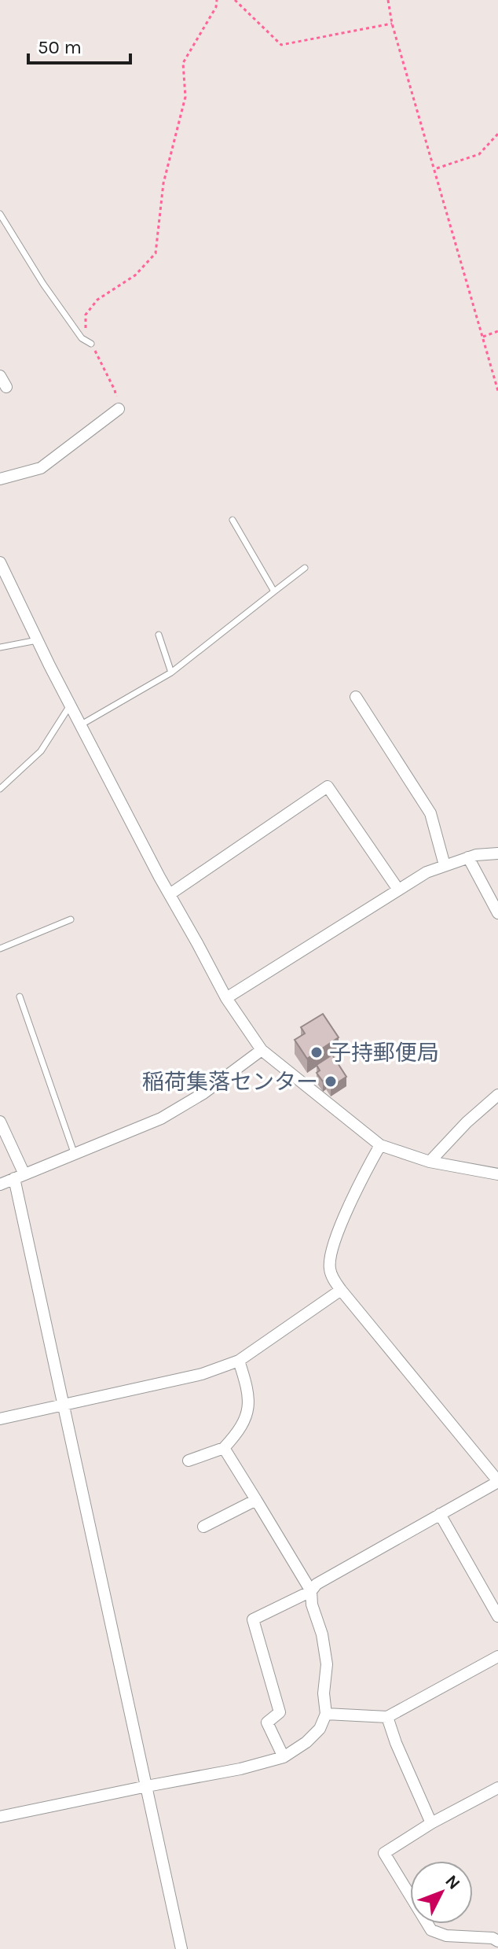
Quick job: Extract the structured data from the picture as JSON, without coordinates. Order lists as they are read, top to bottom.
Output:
{
  "places": ["子持郵便局", "稲荷集落センター"],
  "scale_bar": "50 m",
  "north": "top right"
}
